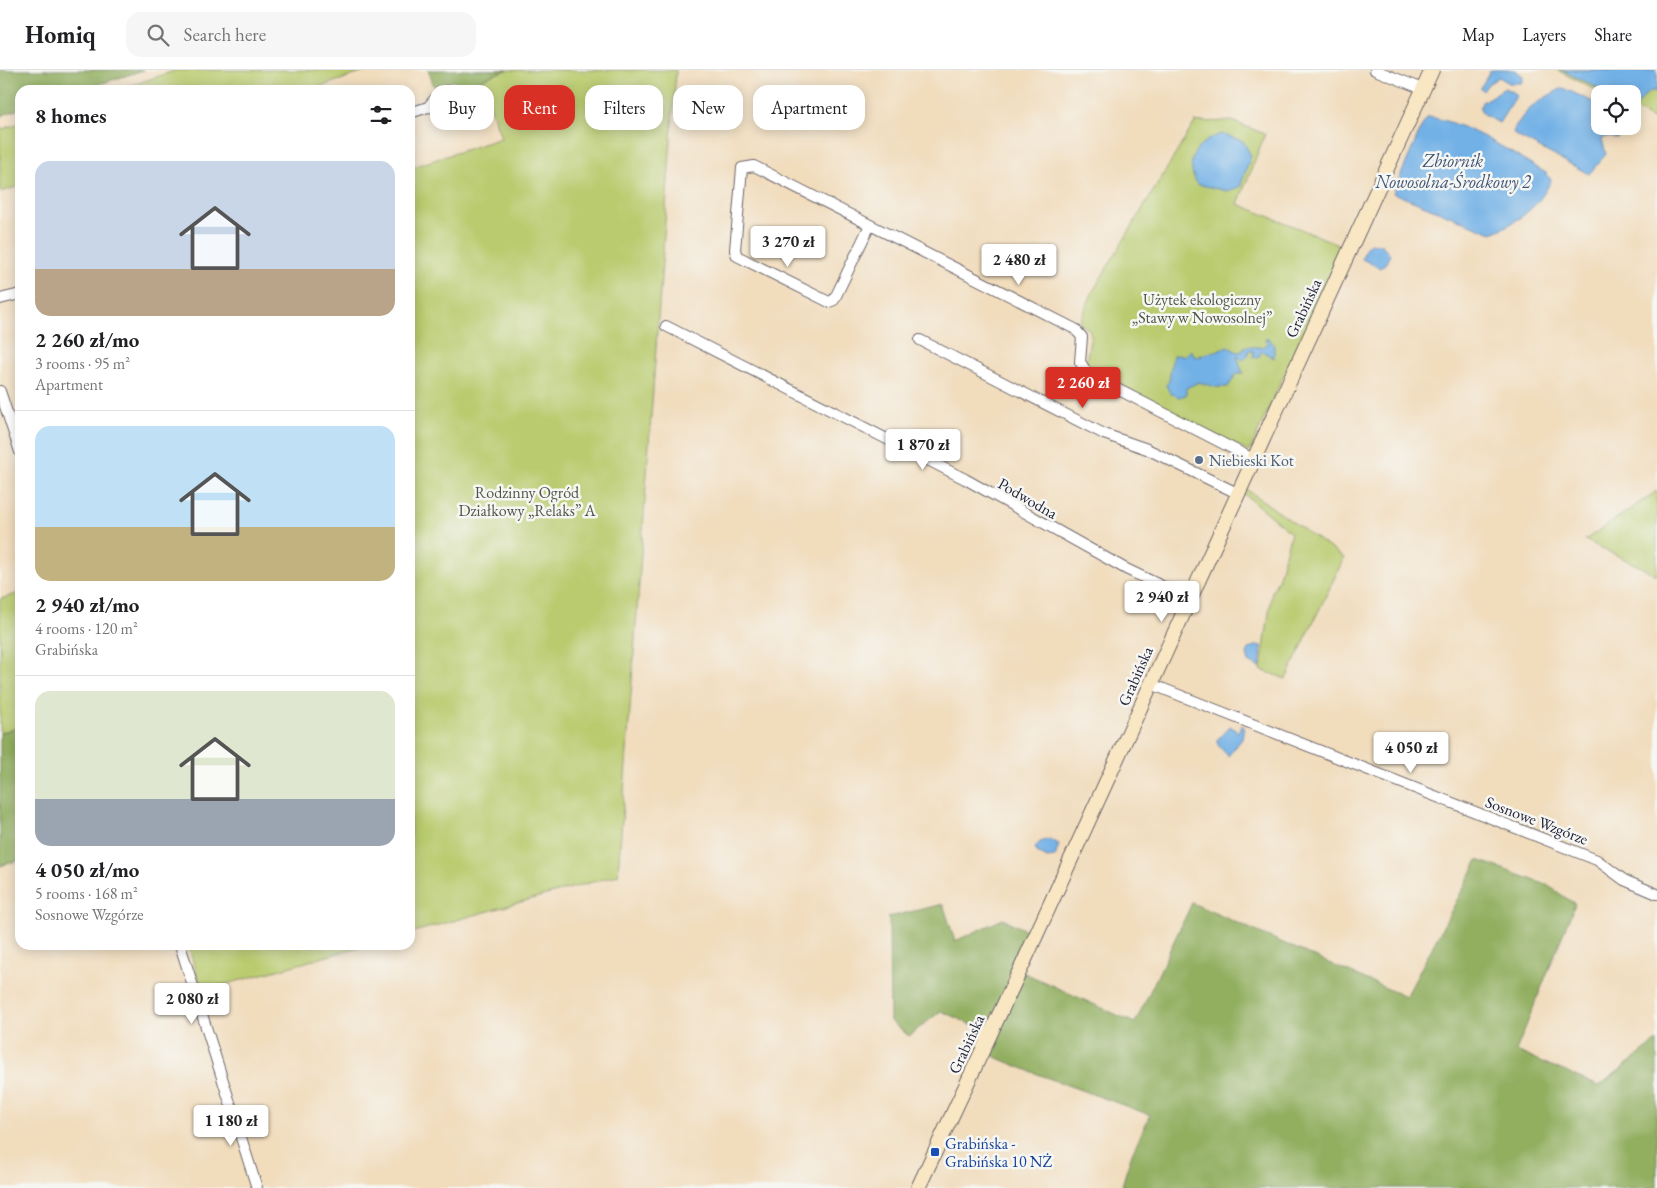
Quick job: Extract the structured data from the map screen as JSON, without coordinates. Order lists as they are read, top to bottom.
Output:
{
  "streets": {
    "street": ["Grabińska", "Podwodna", "Sosnowe Wzgórze"]
  },
  "crossings": [
    ["Grabińska", "Podwodna"],
    ["Grabińska", "Sosnowe Wzgórze"]
  ],
  "water": ["Zbiornik Nowosolna-Środkowy 2"],
  "parks": ["Użytek ekologiczny „Stawy w Nowosolnej”", "Rodzinny Ogród Działkowy „Relaks” A"],
  "places": {
    "other": ["Niebieski Kot"],
    "transit": ["Grabińska - Grabińska 10 NŻ"]
  },
  "page": {
    "header": "Homiq",
    "search": "Search here",
    "nav": ["Map", "Layers", "Share"],
    "chip": [
      "Buy",
      "Rent",
      "Filters",
      "New",
      "Apartment"
    ],
    "heading": "8 homes",
    "list": [
      {
        "name": "2 260 zł/mo",
        "note": "3 rooms · 95 m² · Apartment"
      },
      {
        "name": "2 940 zł/mo",
        "note": "4 rooms · 120 m² · Grabińska"
      },
      {
        "name": "4 050 zł/mo",
        "note": "5 rooms · 168 m² · Sosnowe Wzgórze"
      }
    ],
    "price": [
      "3 270 zł",
      "2 480 zł",
      "2 260 zł",
      "1 870 zł",
      "2 940 zł",
      "4 050 zł",
      "2 080 zł",
      "1 180 zł"
    ]
  }
}
